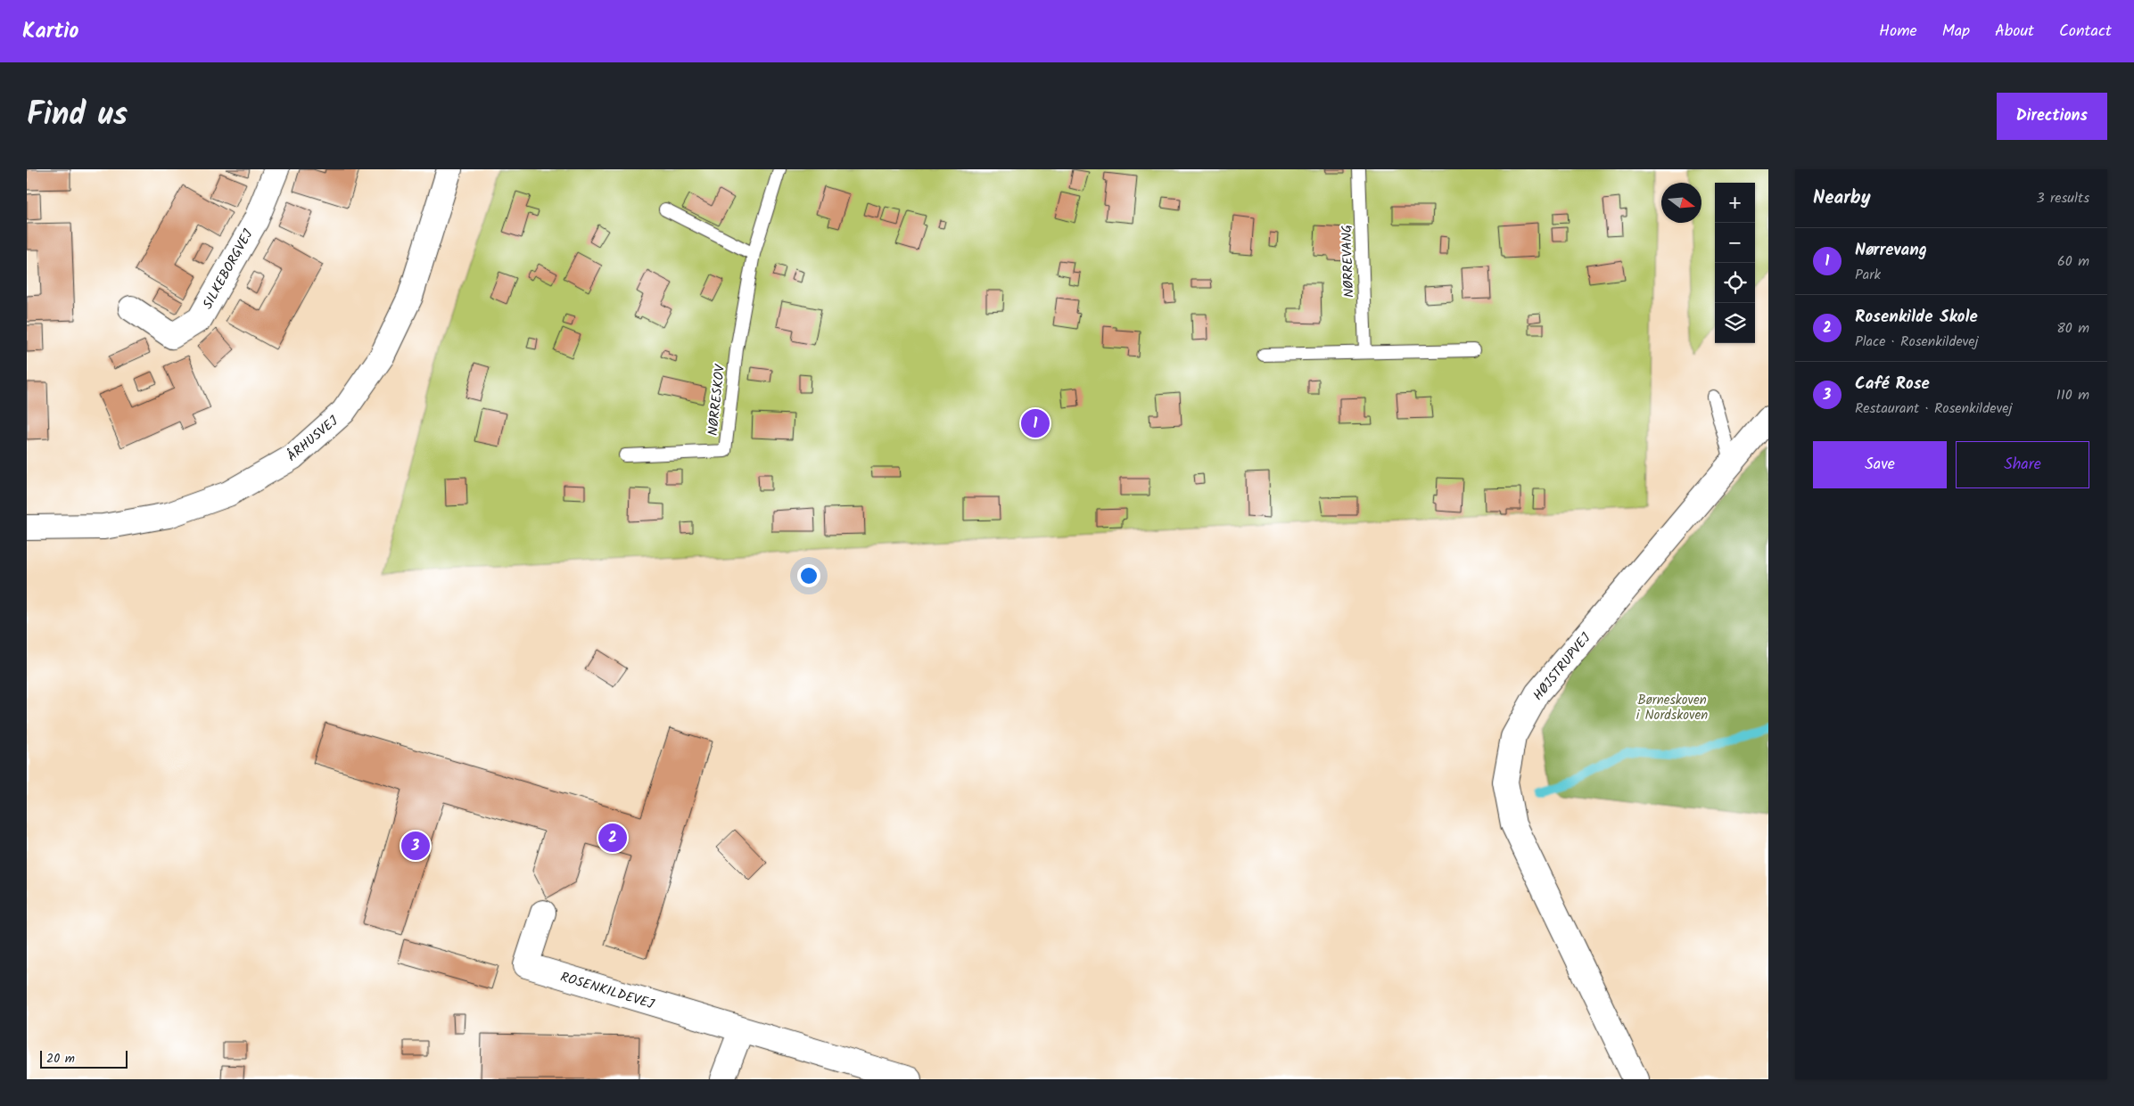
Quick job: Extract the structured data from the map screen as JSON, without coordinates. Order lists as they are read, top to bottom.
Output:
{
  "streets": {
    "street": [
      "SILKEBORGVEJ",
      "ÅRHUSVEJ",
      "HØJSTRUPVEJ",
      "ROSENKILDEVEJ"
    ],
    "lane": ["NØRREVANG", "NØRRESKOV"]
  },
  "parks": ["Børneskoven i Nordskoven"],
  "scale_bar": "20 m",
  "north": "right",
  "page": {
    "header": "Kartio",
    "nav": [
      "Home",
      "Map",
      "About",
      "Contact"
    ],
    "title": "Find us",
    "buttons": [
      "Directions",
      ["Save", "Share"]
    ],
    "heading": ["Nearby", "3 results"],
    "map_buttons": ["+", "−"],
    "list": [
      {
        "mark": "1",
        "name": "Nørrevang",
        "note": "Park",
        "value": "60 m"
      },
      {
        "mark": "2",
        "name": "Rosenkilde Skole",
        "note": "Place · Rosenkildevej",
        "value": "80 m"
      },
      {
        "mark": "3",
        "name": "Café Rose",
        "note": "Restaurant · Rosenkildevej",
        "value": "110 m"
      }
    ],
    "pins": ["1", "2", "3"],
    "scale": "20 m"
  }
}
